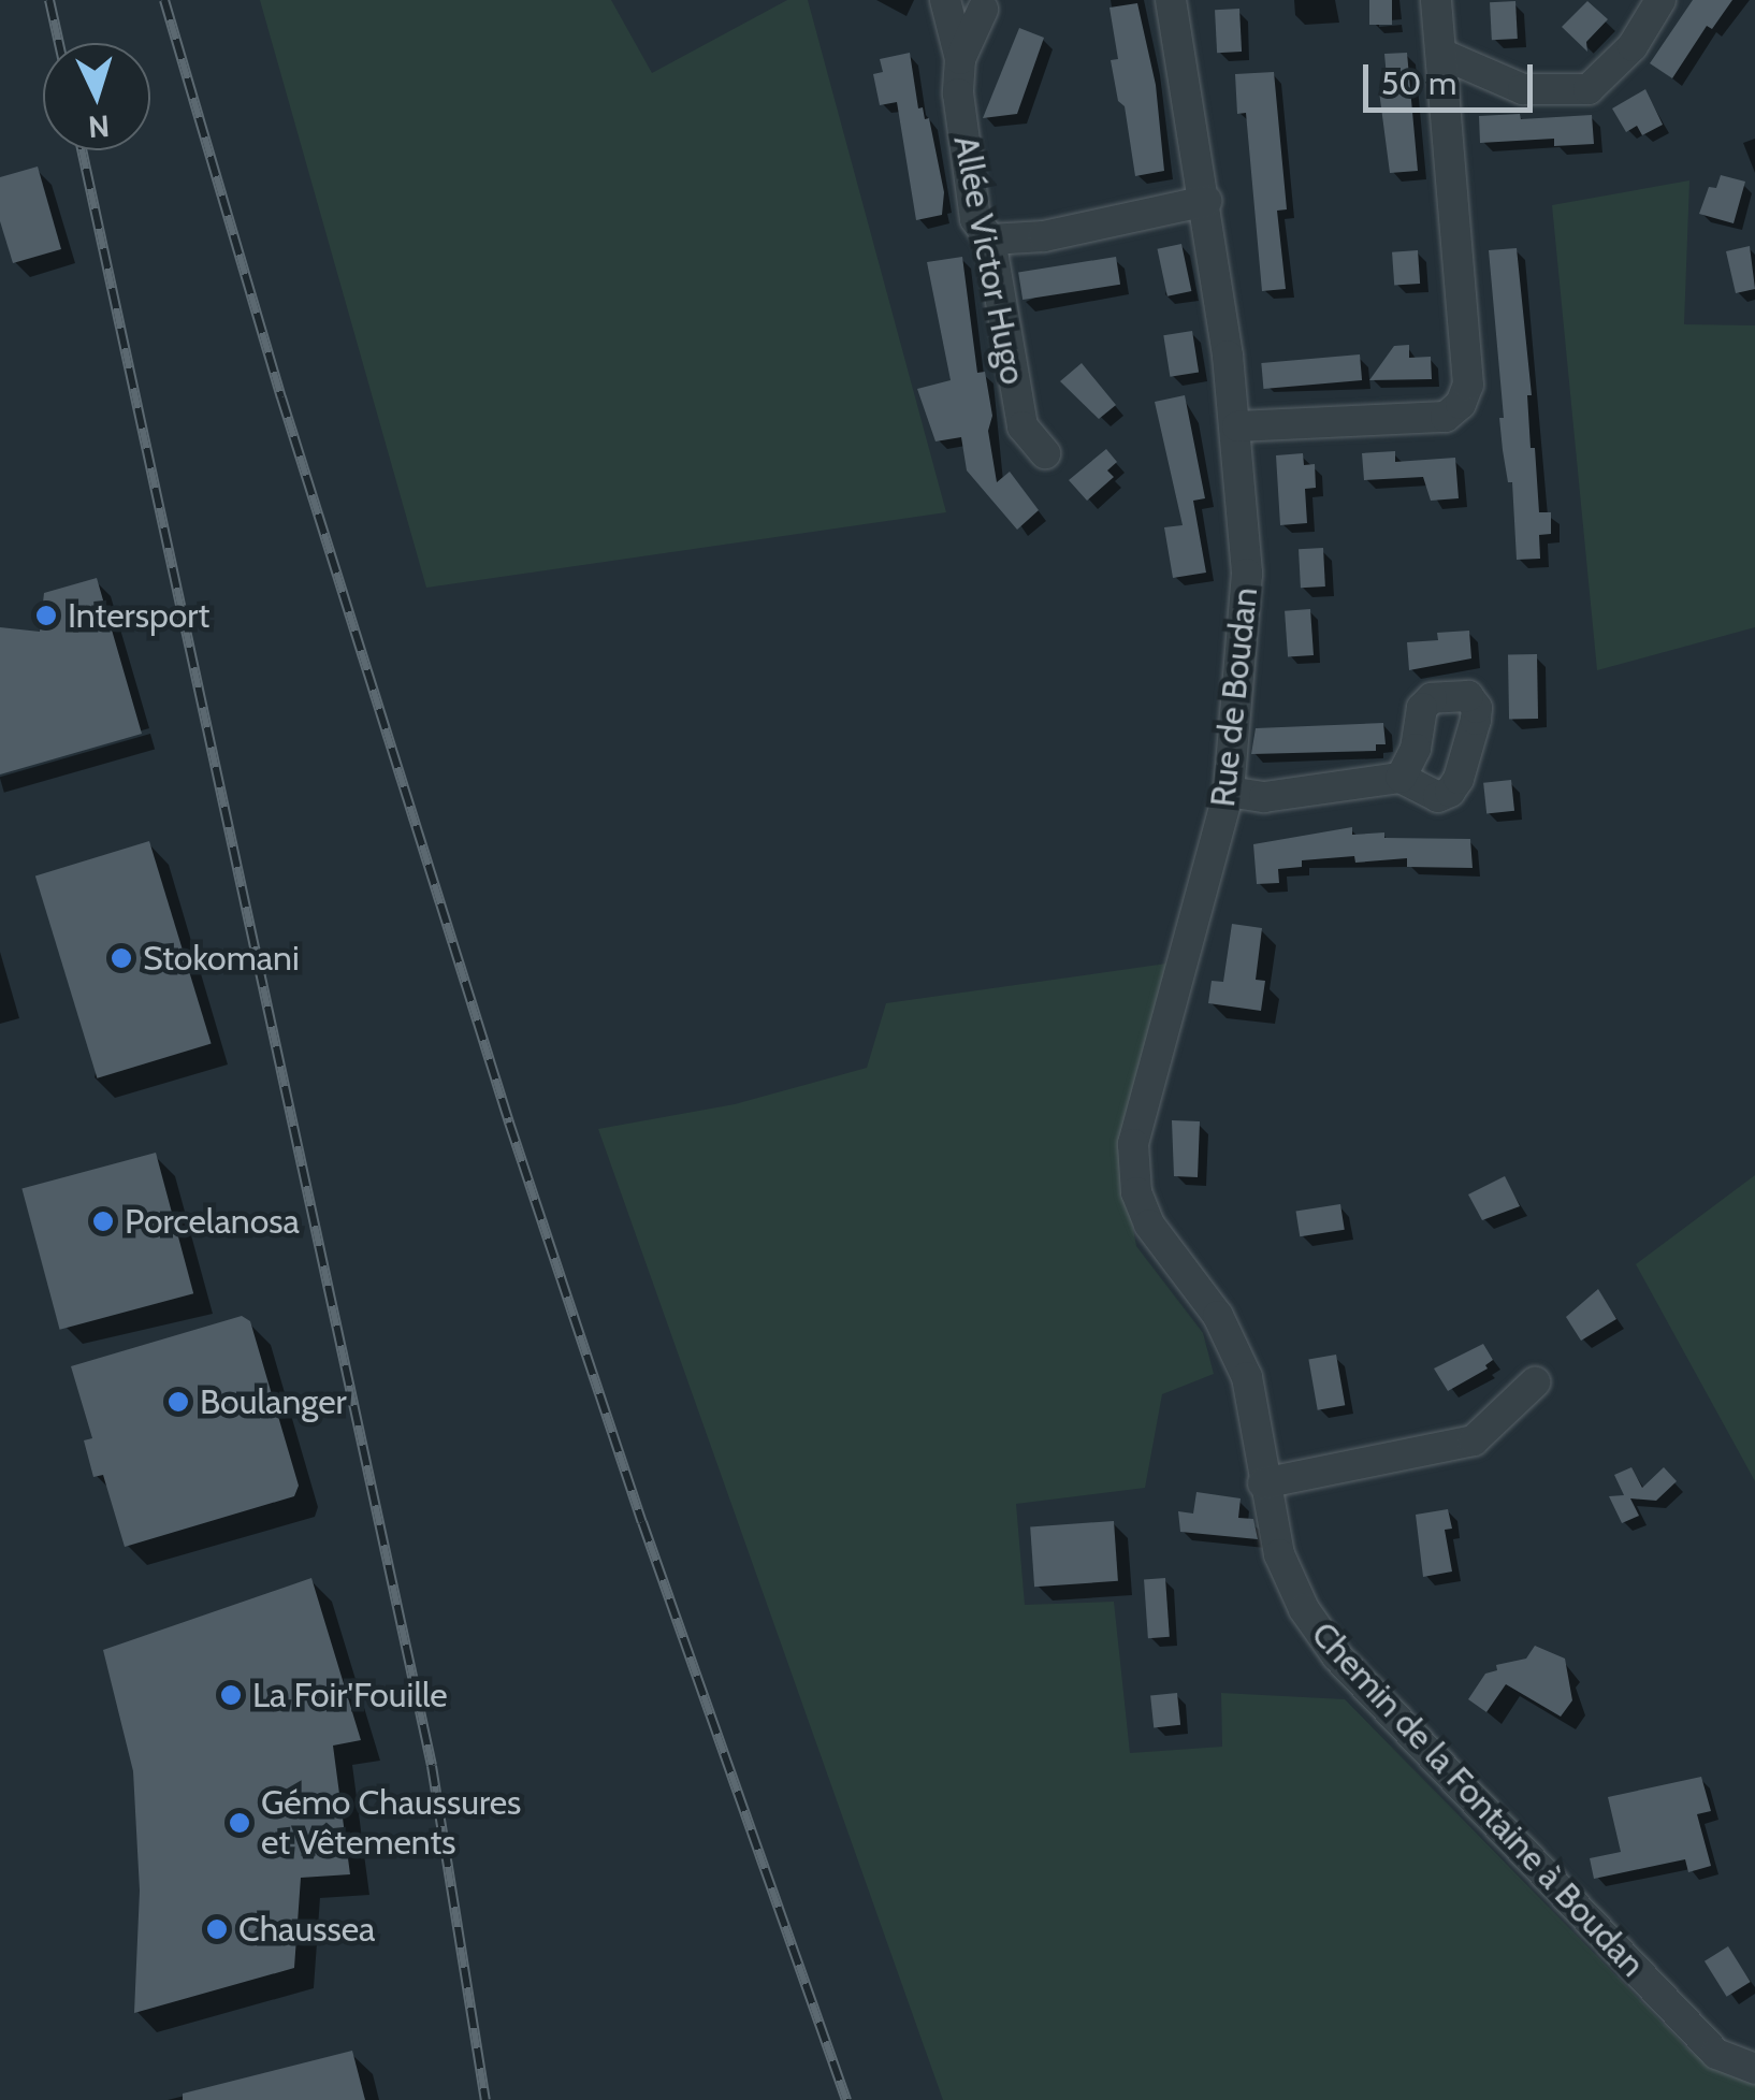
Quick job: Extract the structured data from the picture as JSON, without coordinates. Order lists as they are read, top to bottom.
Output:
{
  "streets": {
    "street": ["Allée Victor Hugo", "Rue de Boudan", "Chemin de la Fontaine à Boudan"]
  },
  "crossings": [
    ["Rue de Boudan", "Chemin de la Fontaine à Boudan"]
  ],
  "places": [
    "Intersport",
    "Stokomani",
    "Porcelanosa",
    "Boulanger",
    "La Foir'Fouille",
    "Gémo Chaussures et Vêtements",
    "Chaussea"
  ],
  "scale_bar": "50 m",
  "north": "bottom"
}
